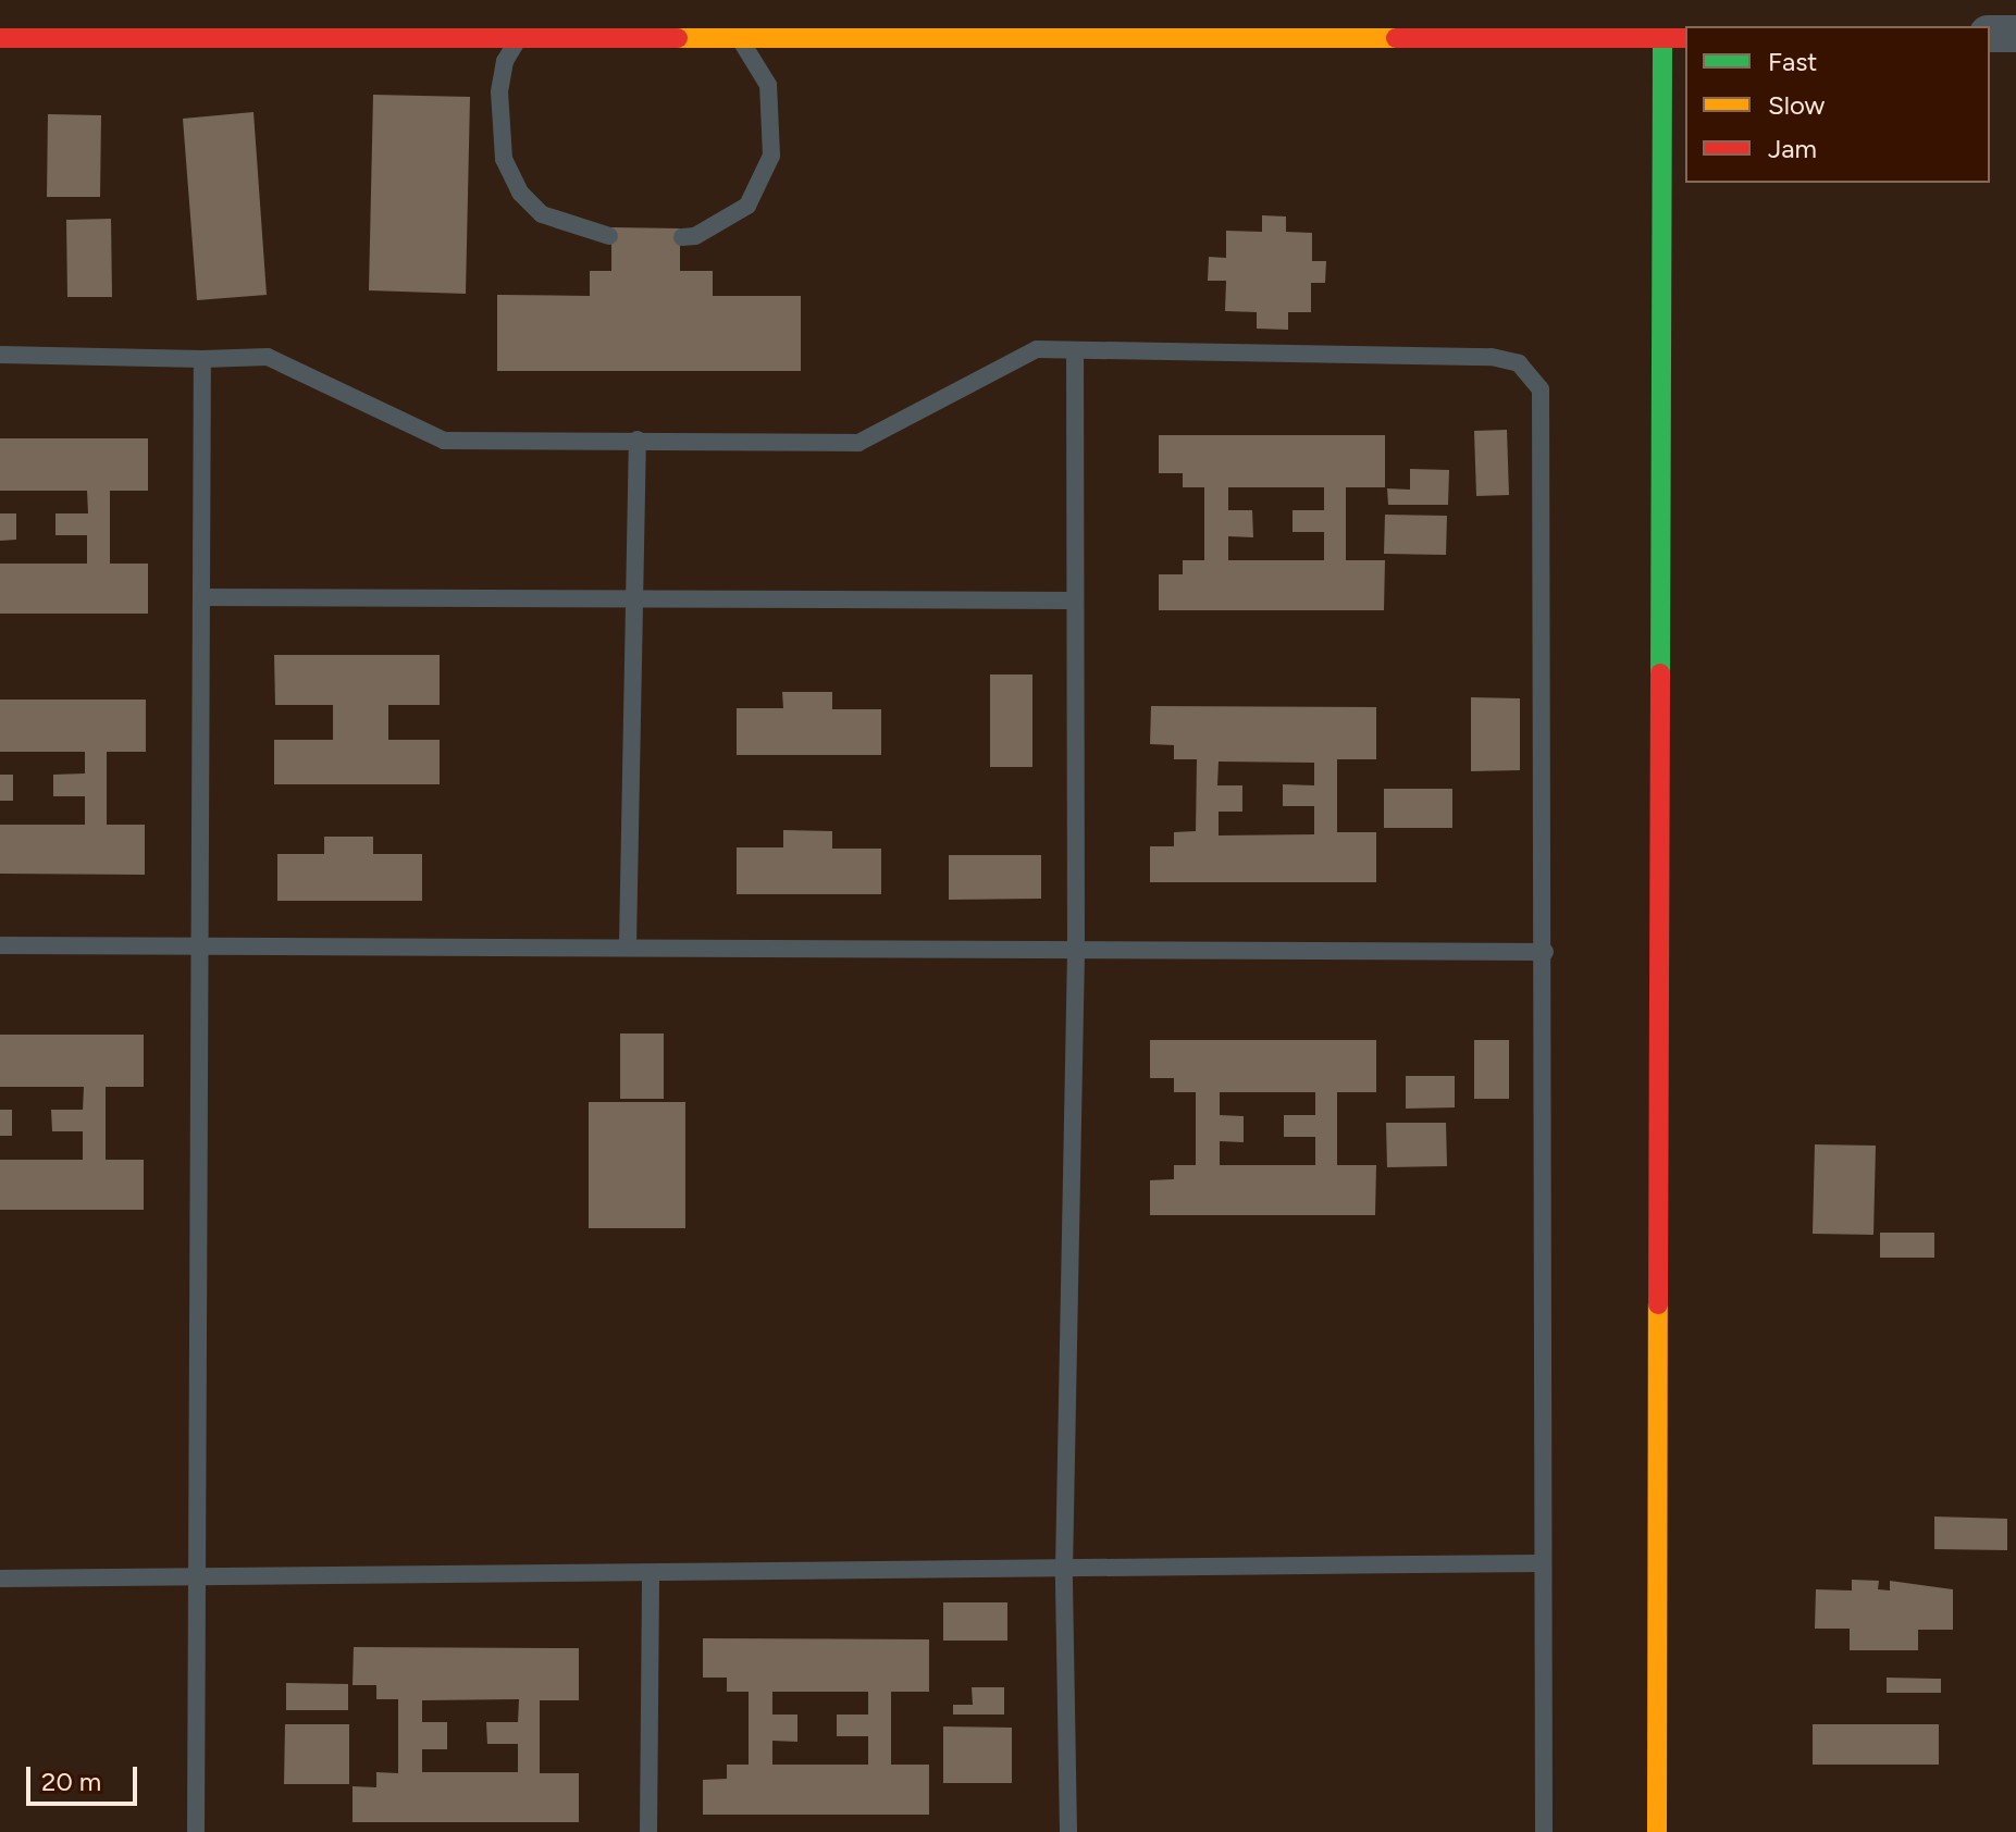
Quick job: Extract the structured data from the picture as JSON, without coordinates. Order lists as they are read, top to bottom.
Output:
{
  "legend": ["Fast", "Slow", "Jam"],
  "scale_bar": "20 m"
}
